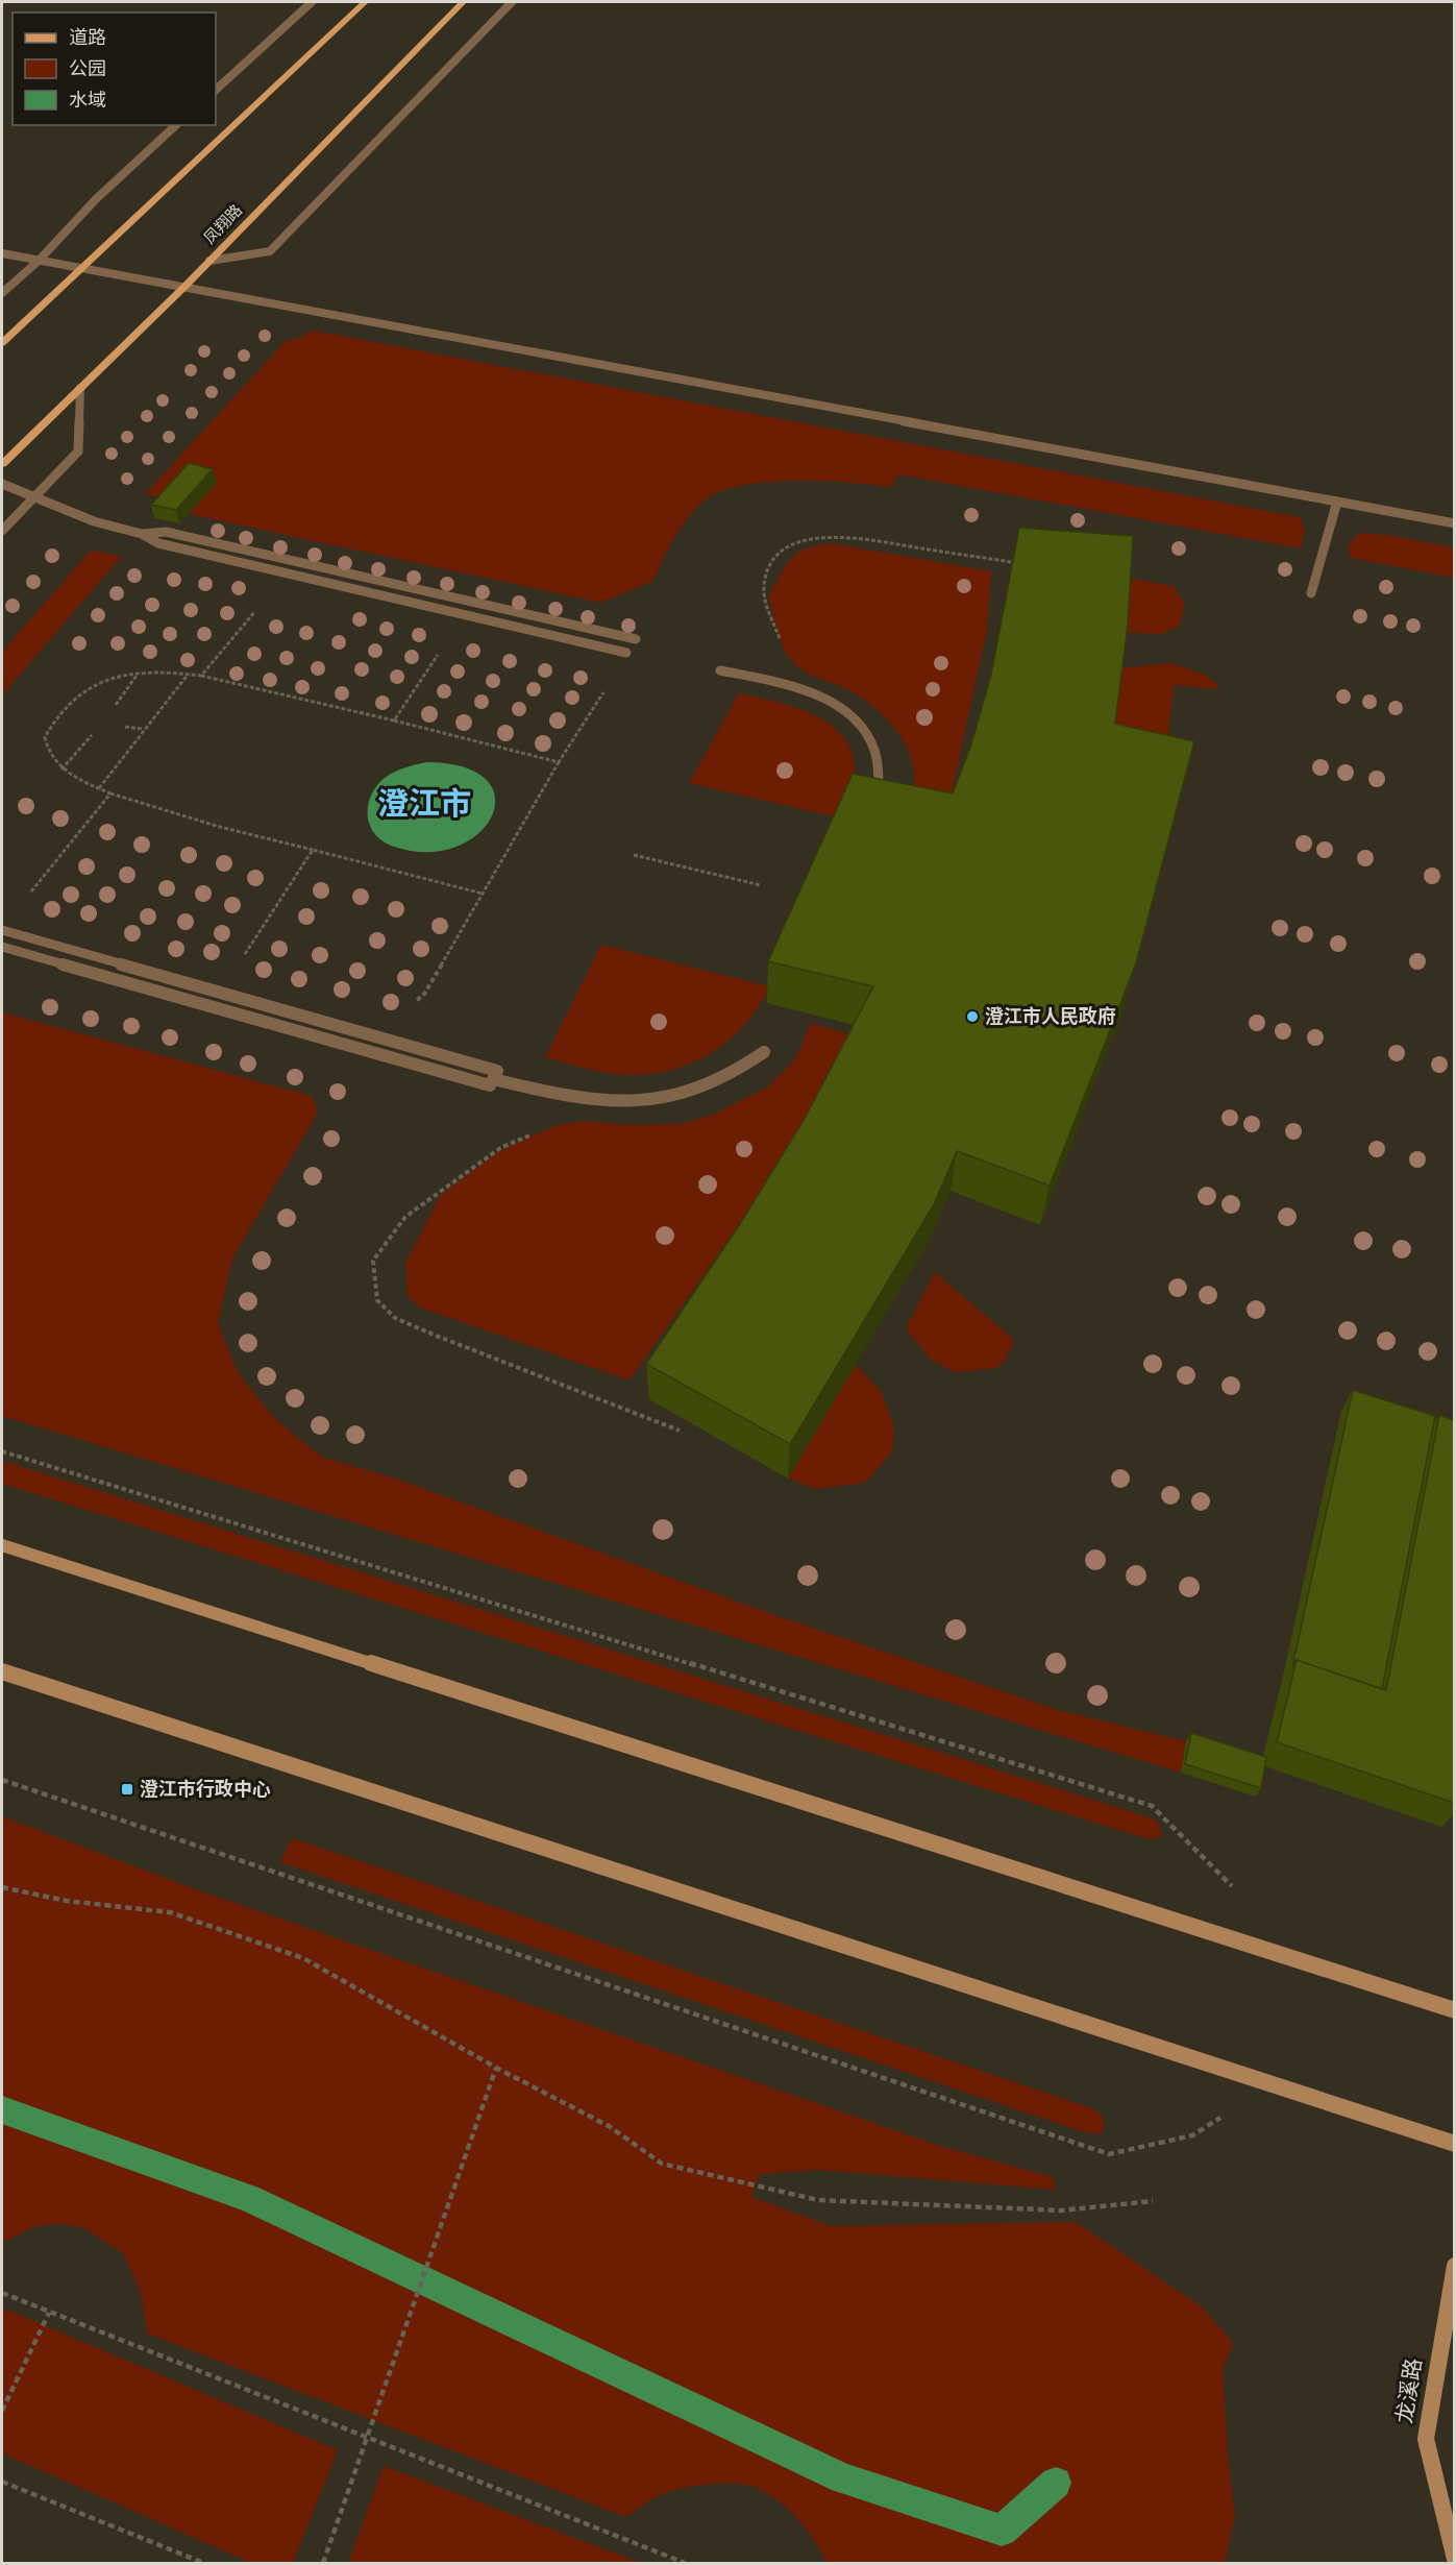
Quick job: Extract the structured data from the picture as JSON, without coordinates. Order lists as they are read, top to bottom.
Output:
{
  "streets": {
    "main road": ["凤翔路", "龙溪路"]
  },
  "districts": ["澄江市"],
  "places": {
    "other": ["澄江市人民政府"],
    "transit": ["澄江市行政中心"]
  },
  "legend": ["道路", "公园", "水域"]
}
